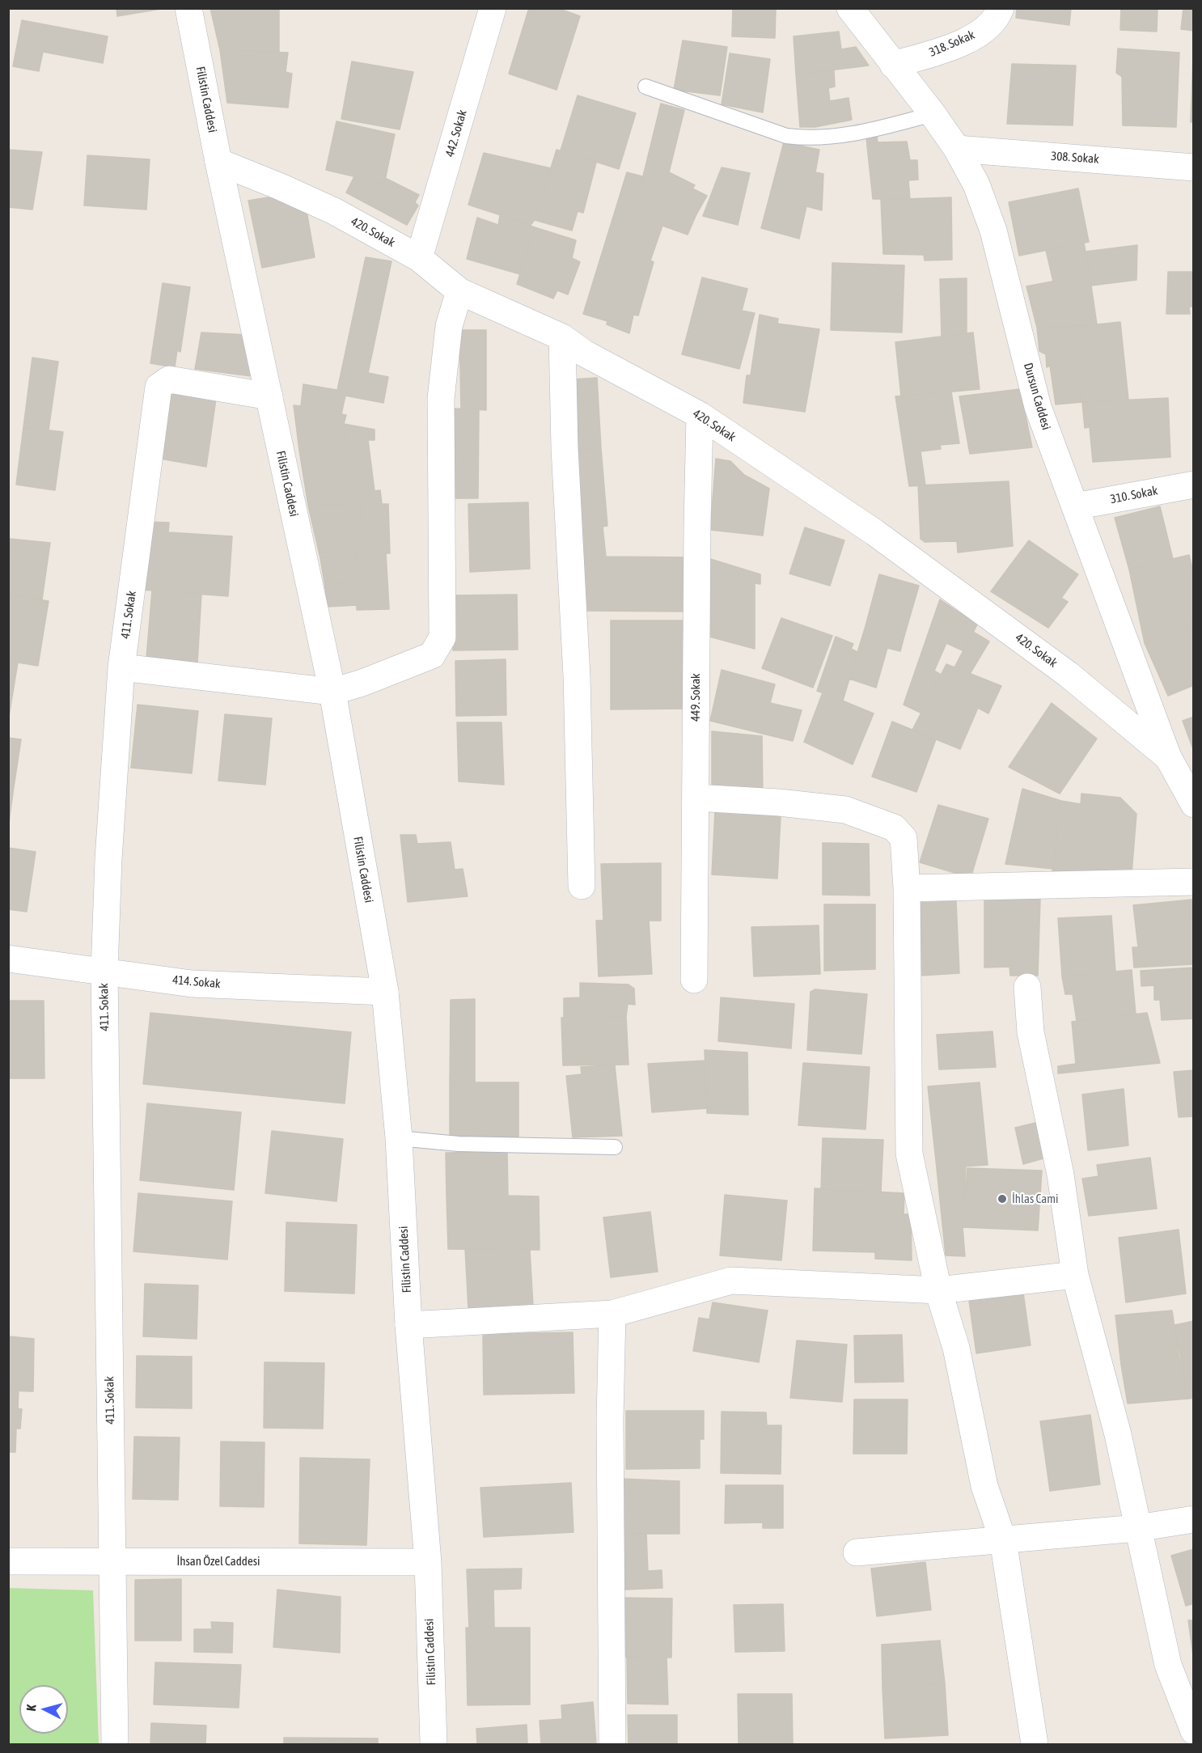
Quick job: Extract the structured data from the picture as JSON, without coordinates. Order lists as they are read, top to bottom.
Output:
{
  "streets": {
    "street": [
      "318. Sokak",
      "Filistin Caddesi",
      "442. Sokak",
      "308. Sokak",
      "420. Sokak",
      "Dursun Caddesi",
      "310. Sokak",
      "411. Sokak",
      "449. Sokak",
      "414. Sokak",
      "İhsan Özel Caddesi"
    ]
  },
  "crossings": [
    ["318. Sokak", "Dursun Caddesi"],
    ["Filistin Caddesi", "420. Sokak"],
    ["Filistin Caddesi", "411. Sokak"],
    ["Filistin Caddesi", "414. Sokak"],
    ["Filistin Caddesi", "İhsan Özel Caddesi"],
    ["442. Sokak", "420. Sokak"],
    ["308. Sokak", "Dursun Caddesi"],
    ["420. Sokak", "Dursun Caddesi"],
    ["420. Sokak", "449. Sokak"],
    ["Dursun Caddesi", "310. Sokak"],
    ["411. Sokak", "414. Sokak"],
    ["411. Sokak", "İhsan Özel Caddesi"]
  ],
  "places": ["İhlas Cami"],
  "north": "left"
}
